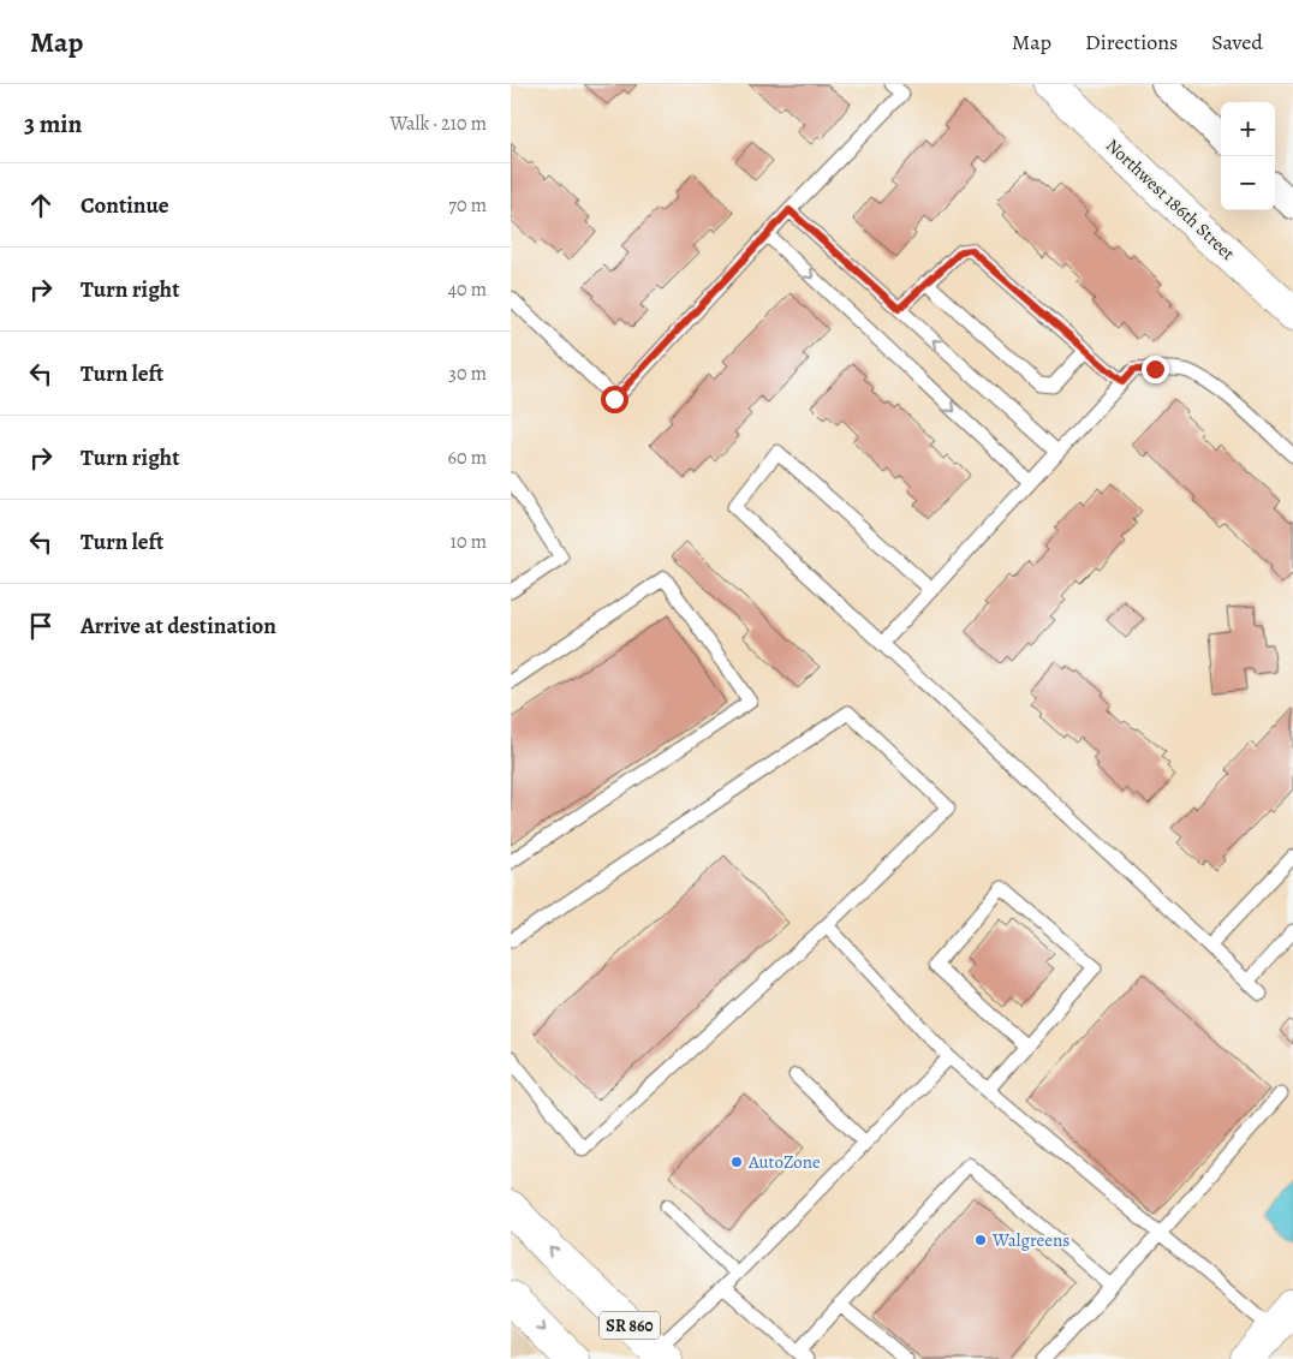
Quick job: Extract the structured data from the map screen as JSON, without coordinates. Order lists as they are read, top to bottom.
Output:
{
  "streets": {
    "main road": ["Northwest 186th Street", "SR 860"]
  },
  "places": ["AutoZone", "Walgreens"],
  "page": {
    "header": "Map",
    "nav": ["Map", "Directions", "Saved"],
    "heading": ["3 min", "Walk · 210 m"],
    "map_buttons": ["+", "−"],
    "list": [
      ["Continue", "70 m"],
      ["Turn right", "40 m"],
      ["Turn left", "30 m"],
      ["Turn right", "60 m"],
      ["Turn left", "10 m"],
      "Arrive at destination"
    ]
  }
}
